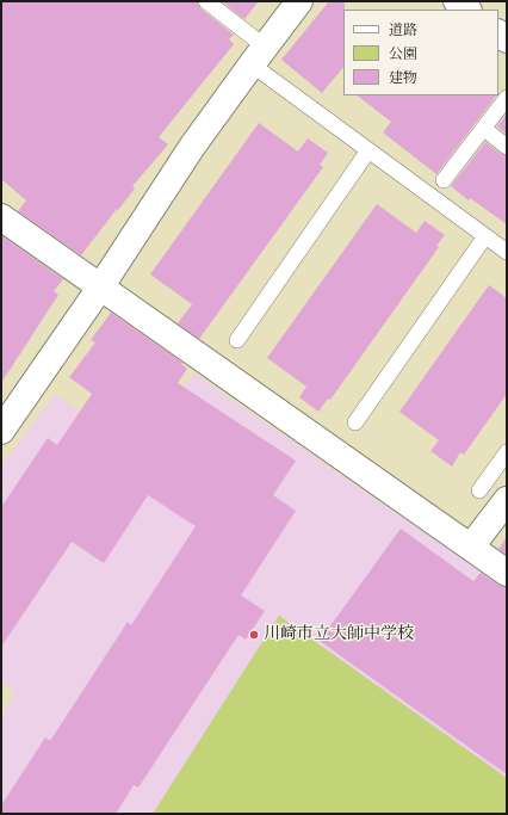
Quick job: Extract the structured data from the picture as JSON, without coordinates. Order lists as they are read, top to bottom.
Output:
{
  "places": ["川崎市立大師中学校"],
  "legend": ["道路", "公園", "建物"]
}
